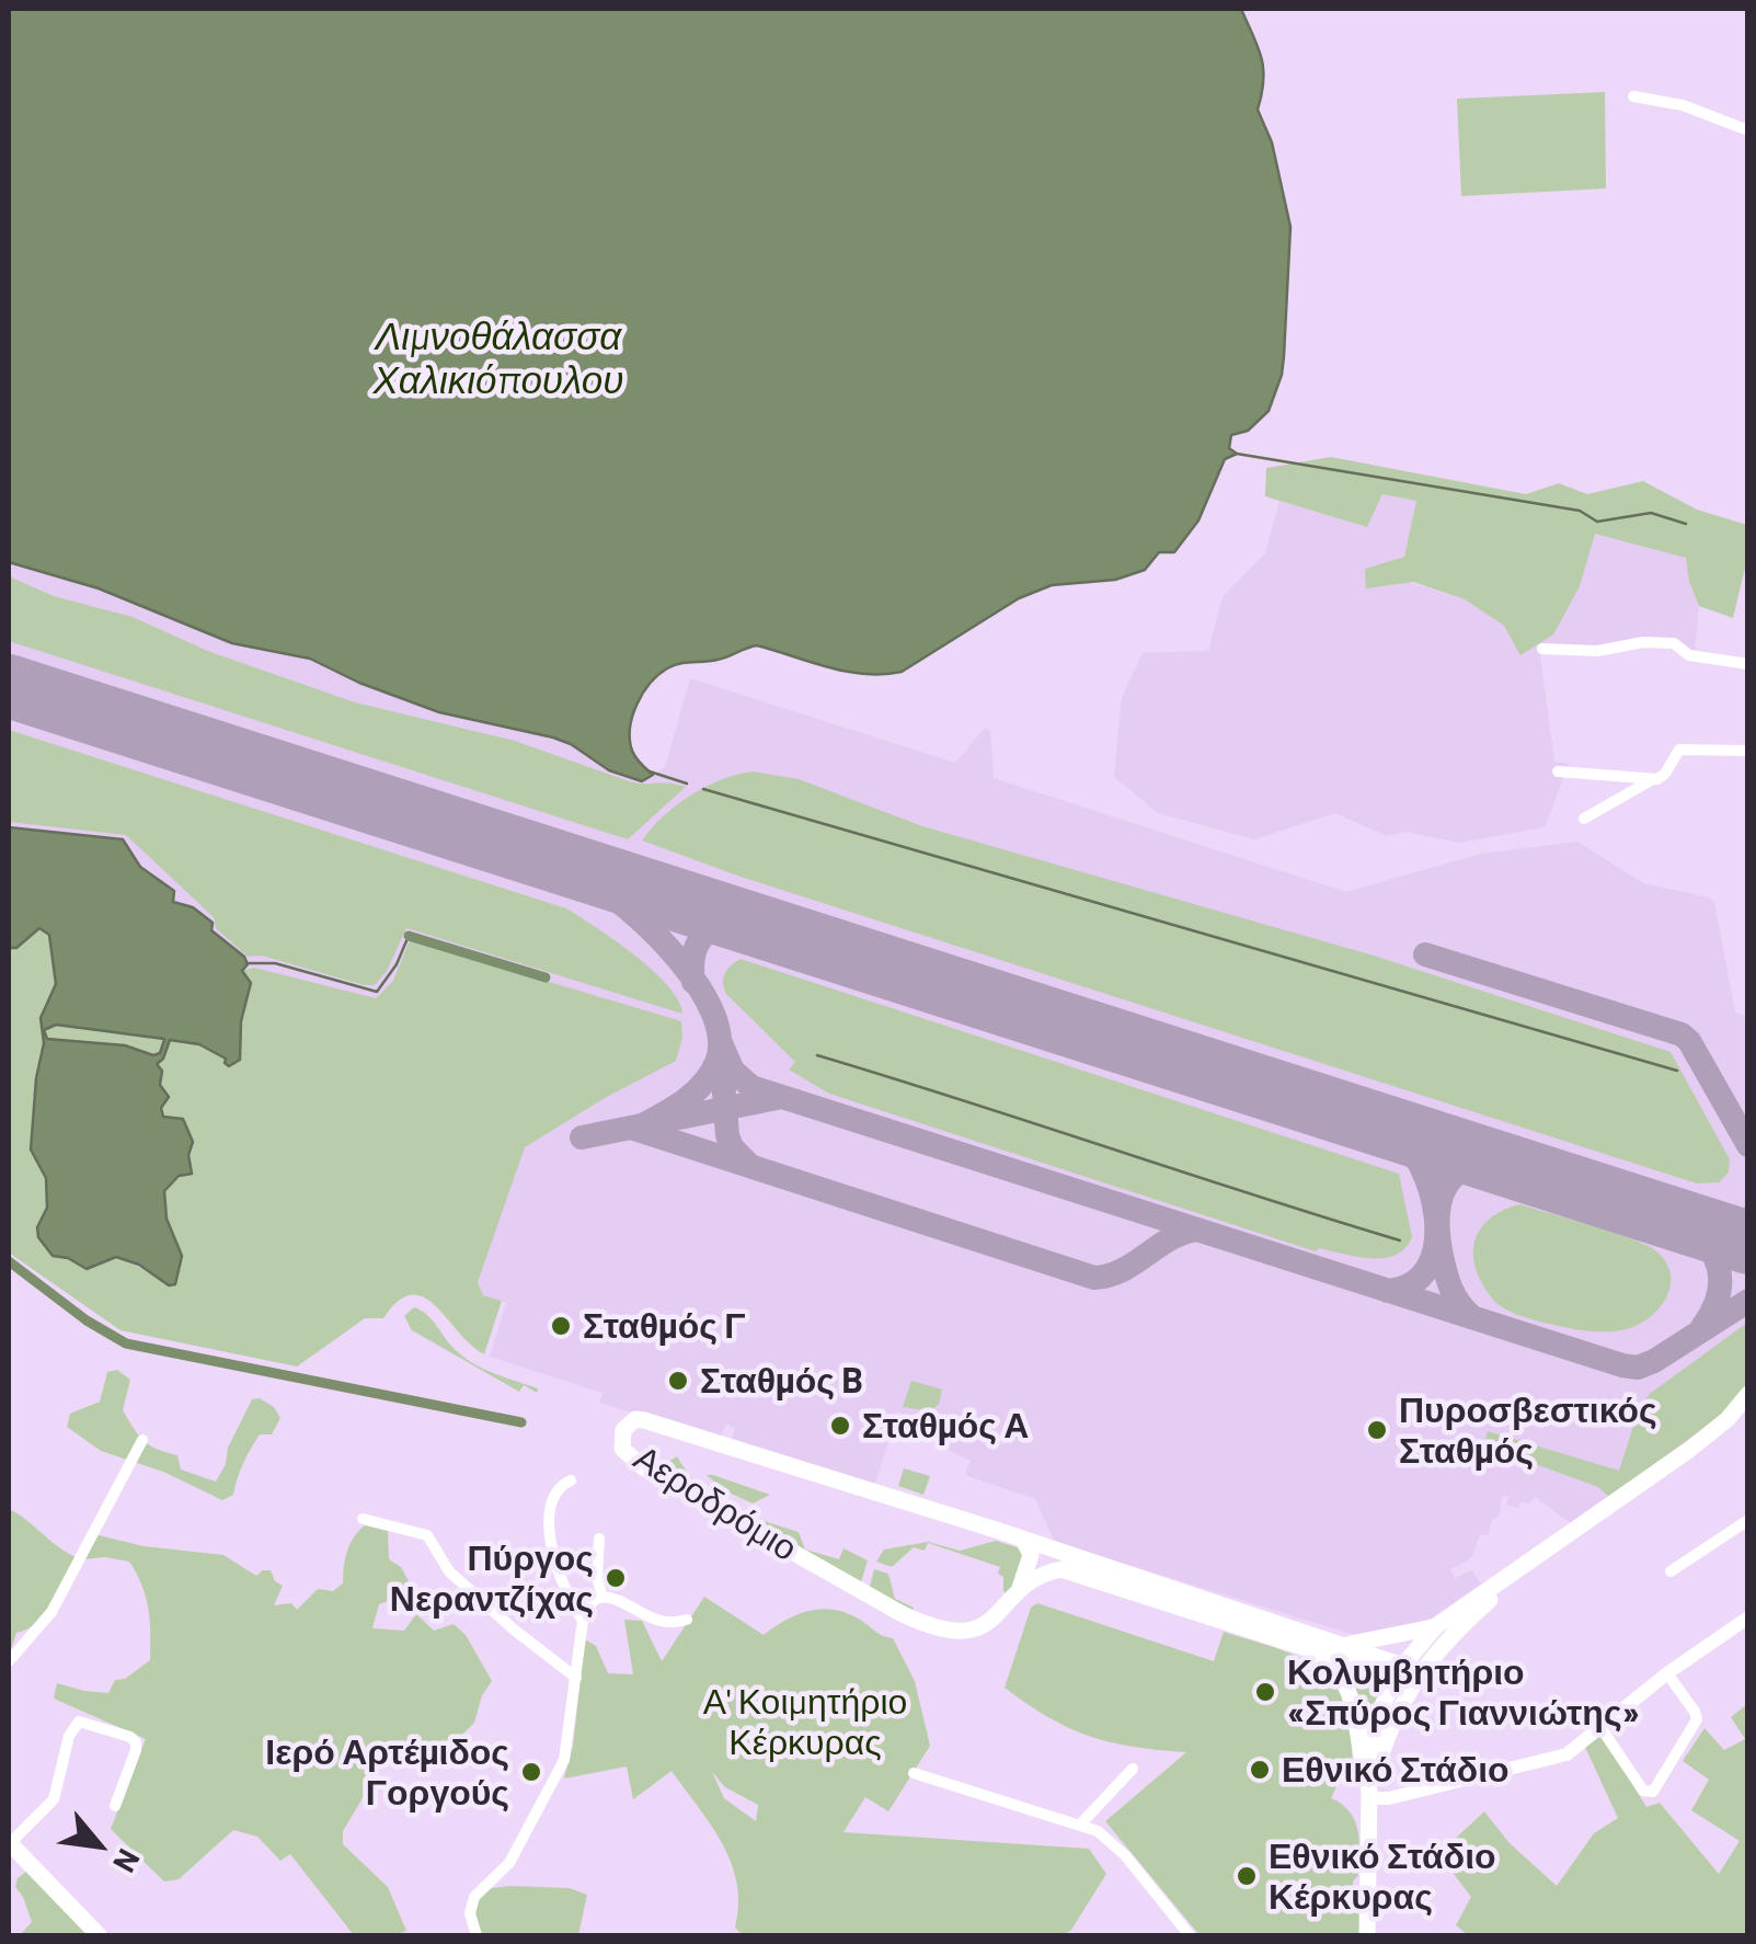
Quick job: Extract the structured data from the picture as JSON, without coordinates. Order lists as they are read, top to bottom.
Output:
{
  "streets": {
    "main road": ["Αεροδρόμιο"]
  },
  "water": ["Λιμνοθάλασσα Χαλικιόπουλου"],
  "parks": ["Α' Κοιμητήριο Κέρκυρας"],
  "places": [
    "Σταθμός Γ",
    "Σταθμός B",
    "Σταθμός Α",
    "Πυροσβεστικός Σταθμός",
    "Πύργος Νεραντζίχας",
    "Κολυμβητήριο «Σπύρος Γιαννιώτης»",
    "Εθνικό Στάδιο",
    "Ιερό Αρτέμιδος Γοργούς",
    "Εθνικό Στάδιο Κέρκυρας"
  ],
  "north": "bottom right"
}
